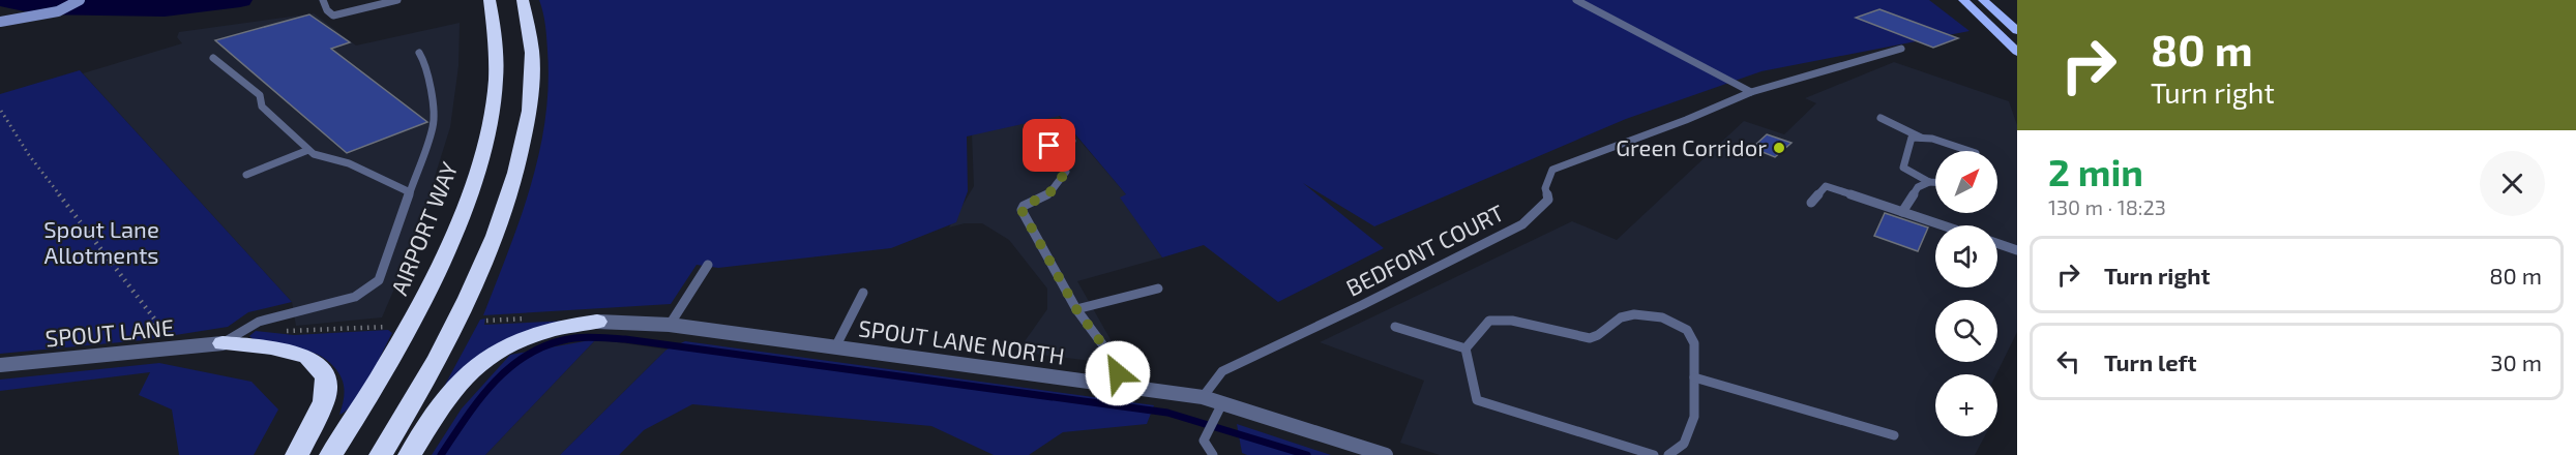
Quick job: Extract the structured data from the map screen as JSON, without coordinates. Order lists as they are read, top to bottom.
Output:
{
  "streets": {
    "highway": ["AIRPORT WAY"],
    "street": ["SPOUT LANE", "SPOUT LANE NORTH"],
    "lane": ["BEDFONT COURT"]
  },
  "crossings": [
    ["BEDFONT COURT", "SPOUT LANE NORTH"]
  ],
  "parks": ["Spout Lane Allotments"],
  "places": ["Green Corridor"],
  "north": "top right",
  "page": {
    "turn": ["80 m", "Turn right"],
    "heading": ["2 min", "130 m · 18:23"],
    "map_buttons": "+",
    "list": [
      {
        "name": "Turn right",
        "value": "80 m"
      },
      {
        "name": "Turn left",
        "value": "30 m"
      }
    ]
  }
}
